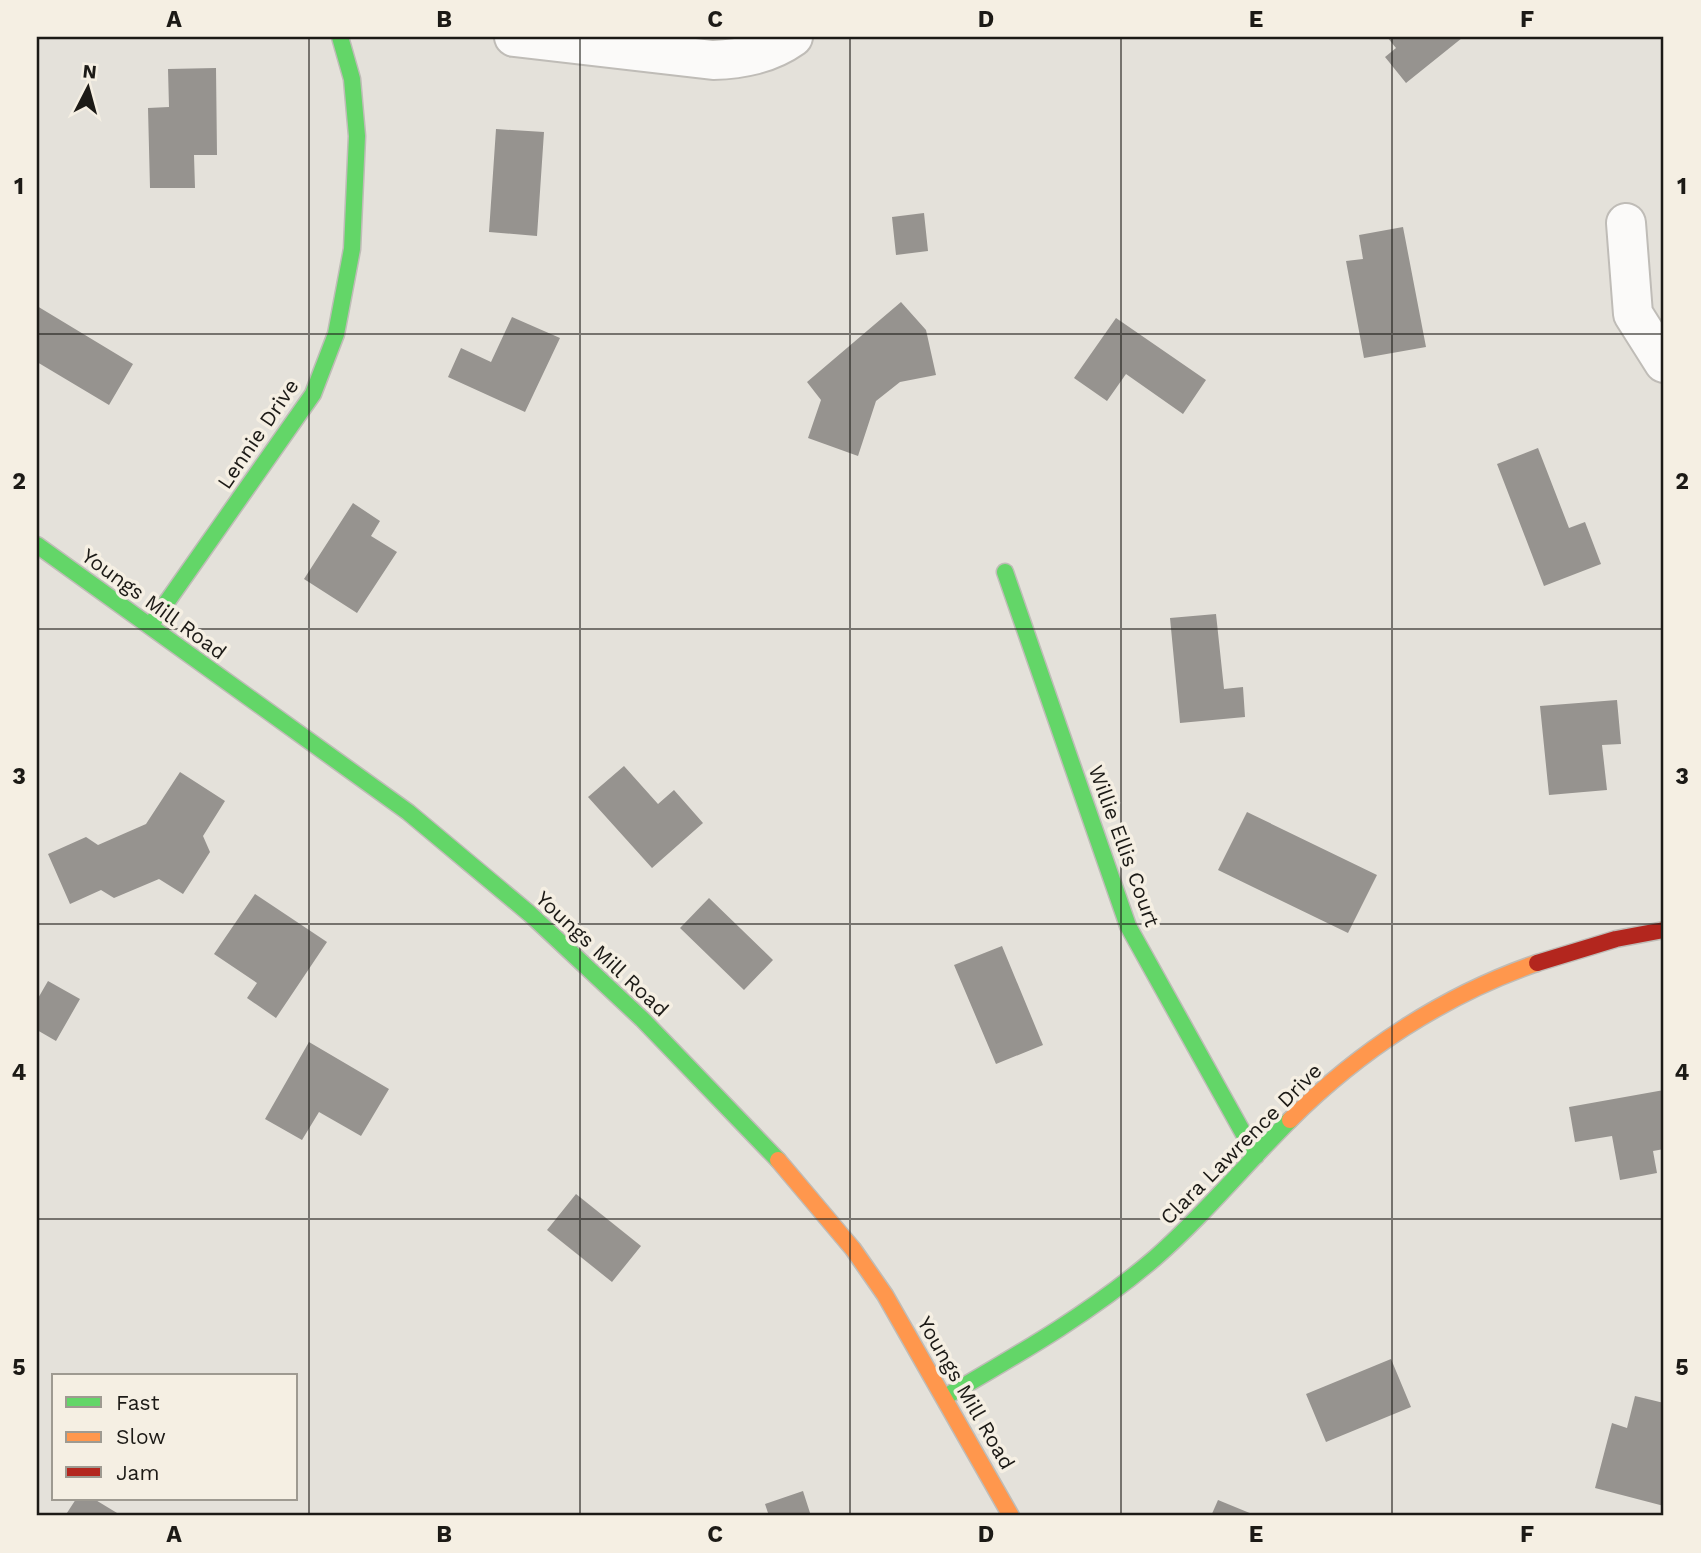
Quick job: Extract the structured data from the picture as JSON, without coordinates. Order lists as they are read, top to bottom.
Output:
{
  "streets": {
    "street": [
      "Lennie Drive",
      "Youngs Mill Road",
      "Willie Ellis Court",
      "Clara Lawrence Drive"
    ]
  },
  "crossings": [
    ["Lennie Drive", "Youngs Mill Road"],
    ["Youngs Mill Road", "Clara Lawrence Drive"],
    ["Willie Ellis Court", "Clara Lawrence Drive"]
  ],
  "legend": ["Fast", "Slow", "Jam"],
  "north": "top",
  "grid": {
    "columns": [
      "A",
      "B",
      "C",
      "D",
      "E",
      "F"
    ],
    "rows": [
      "1",
      "2",
      "3",
      "4",
      "5"
    ]
  }
}
